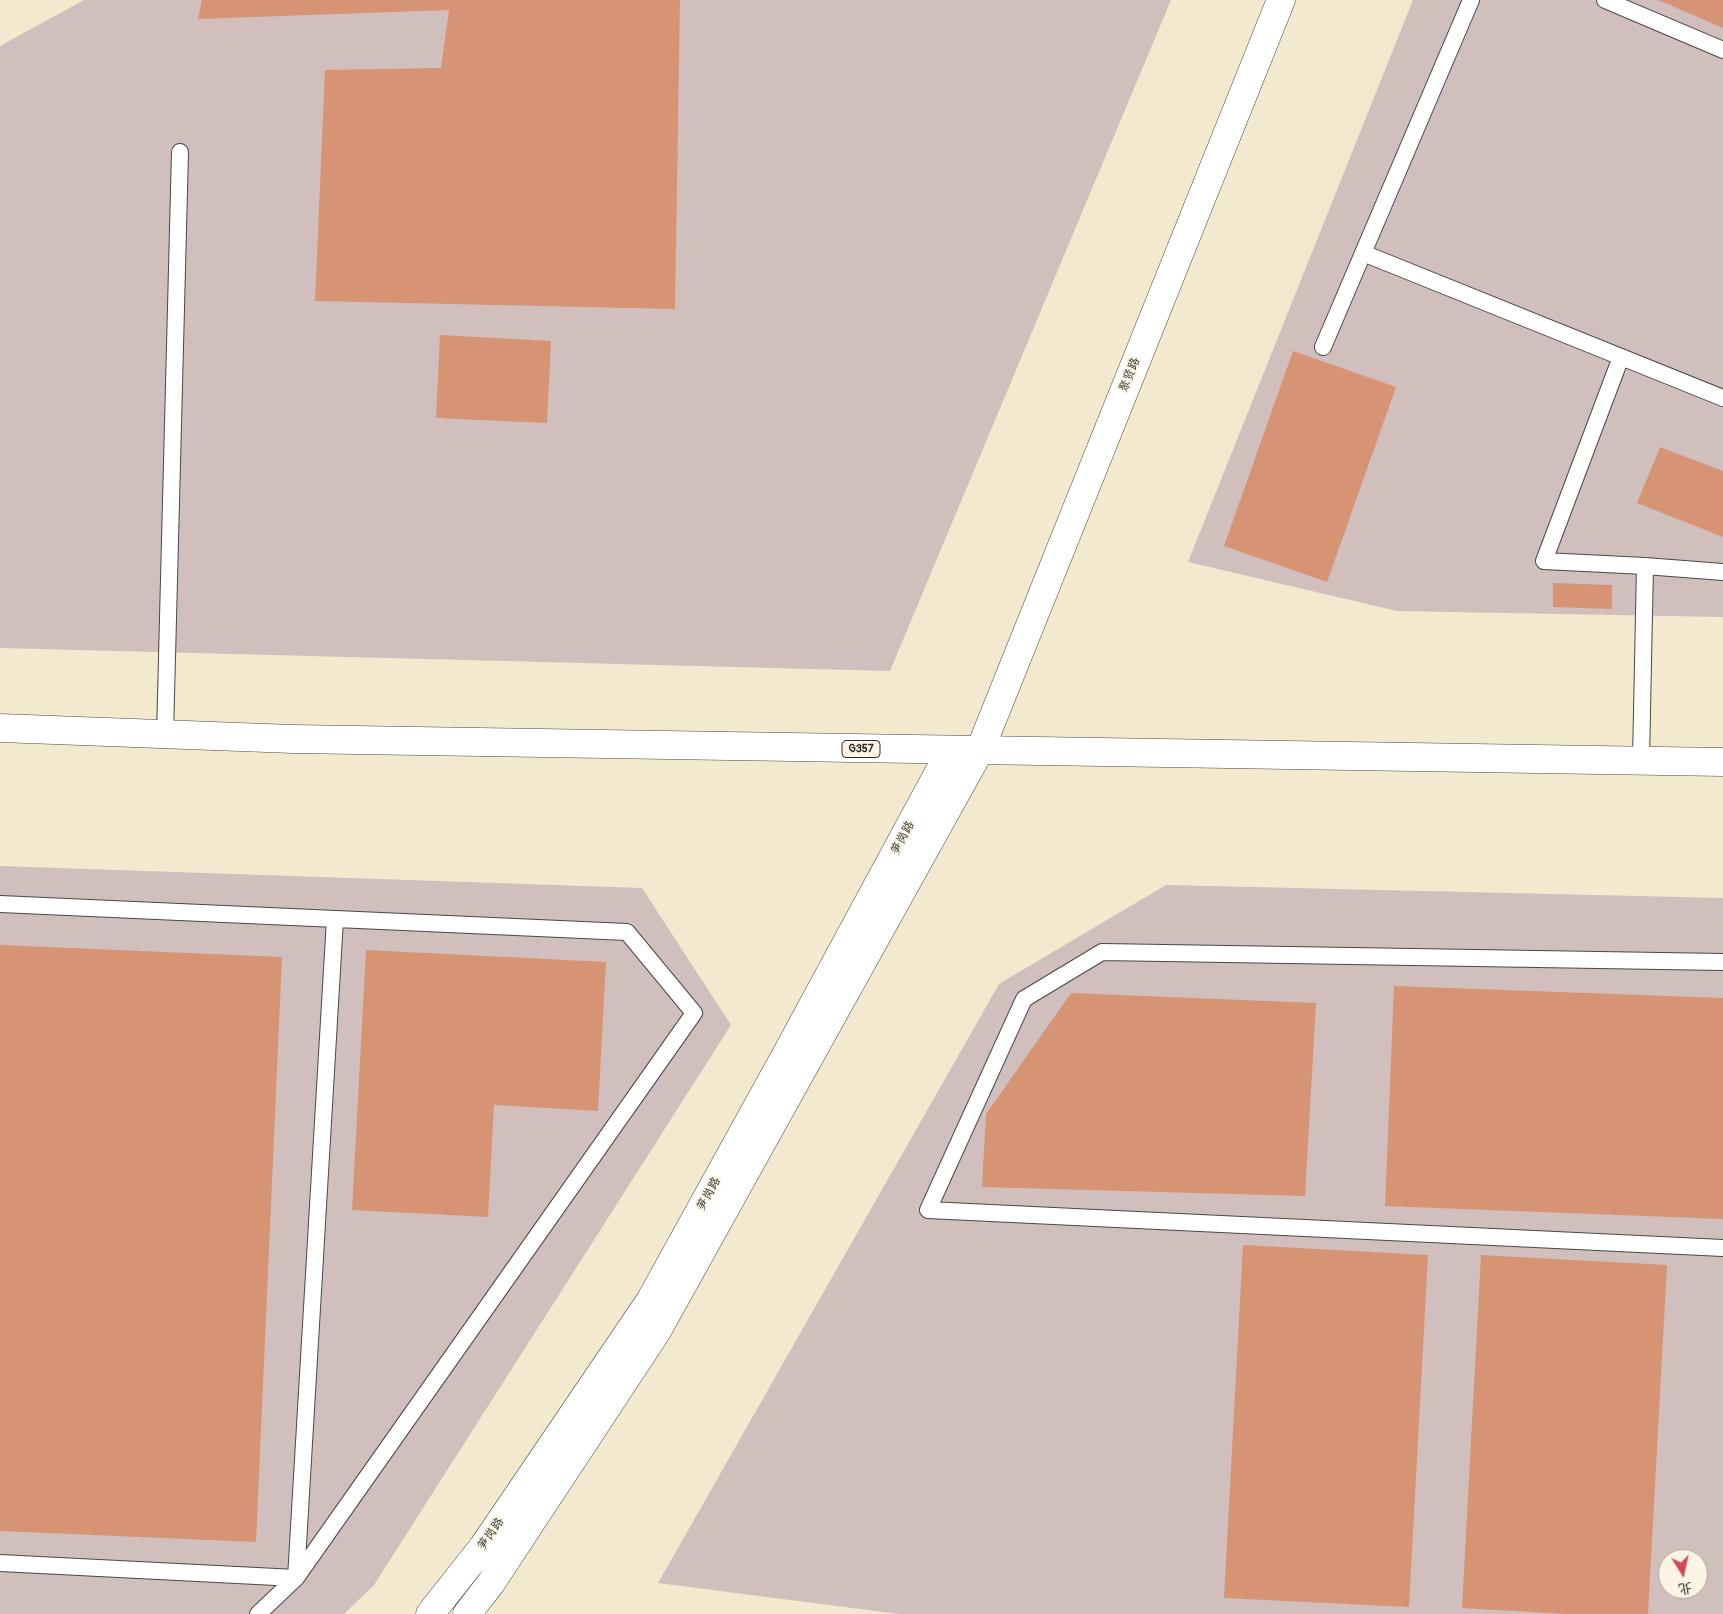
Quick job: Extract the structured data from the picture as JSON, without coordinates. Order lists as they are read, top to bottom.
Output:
{
  "streets": {
    "main road": ["聚贤路", "G357", "笋岗路"]
  },
  "crossings": [
    ["聚贤路", "G357"],
    ["聚贤路", "笋岗路"],
    ["G357", "笋岗路"]
  ],
  "north": "bottom"
}
